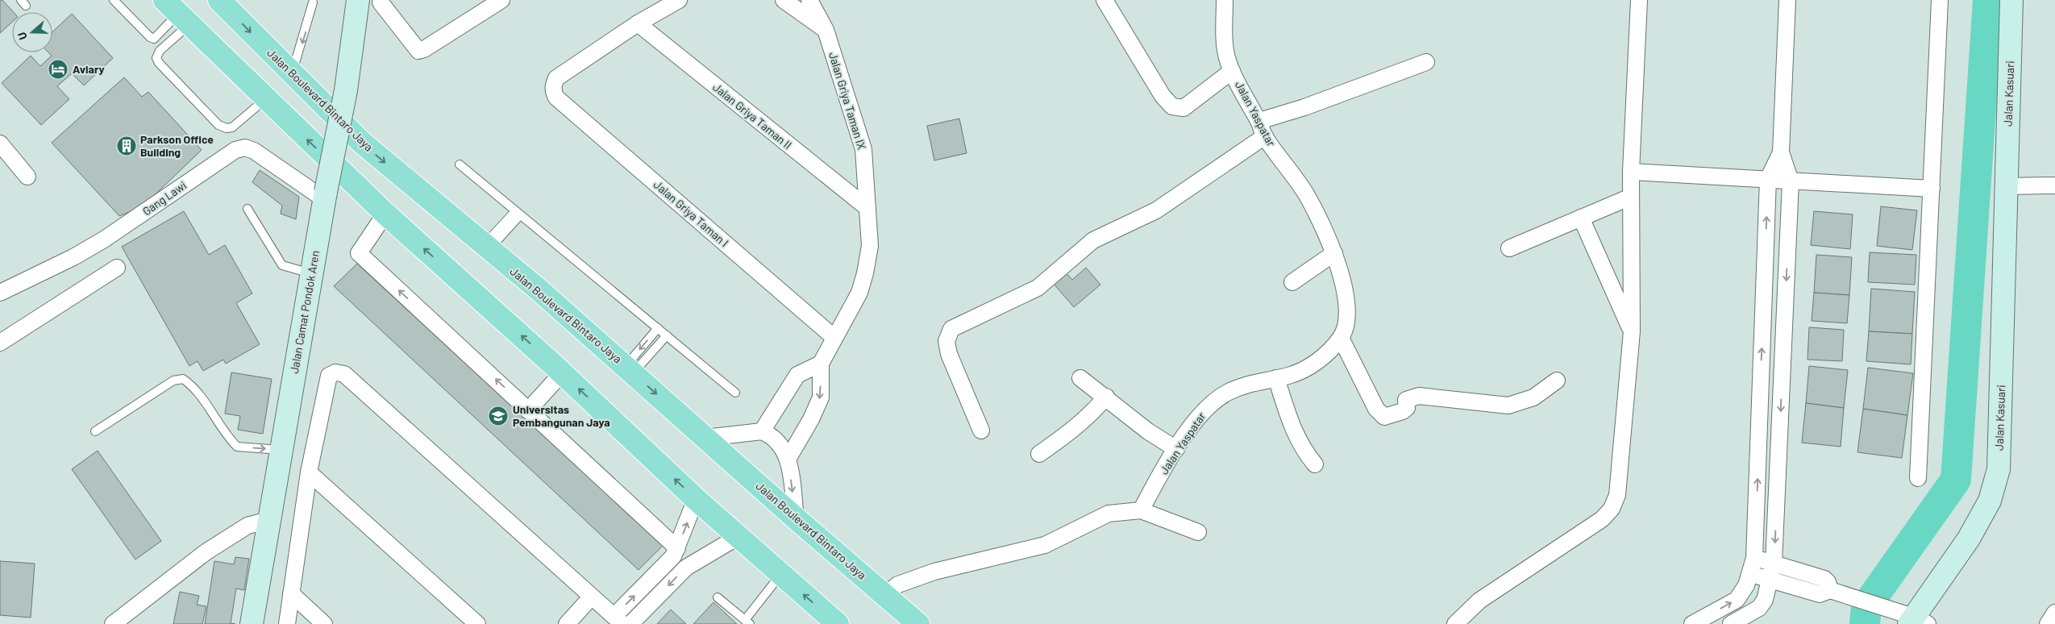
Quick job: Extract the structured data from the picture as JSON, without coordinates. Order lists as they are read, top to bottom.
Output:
{
  "streets": {
    "main road": ["Jalan Kasuari", "Jalan Boulevard Bintaro Jaya", "Jalan Camat Pondok Aren"],
    "street": [
      "Jalan Griya Taman IX",
      "Jalan Yaspatar",
      "Jalan Griya Taman II",
      "Gang Lawi",
      "Jalan Griya Taman I"
    ]
  },
  "crossings": [
    ["Jalan Griya Taman IX", "Jalan Griya Taman II"],
    ["Jalan Griya Taman IX", "Jalan Griya Taman I"],
    ["Jalan Griya Taman II", "Jalan Griya Taman I"],
    ["Gang Lawi", "Jalan Camat Pondok Aren"]
  ],
  "places": {
    "hotel": ["Aviary"],
    "building": ["Parkson Office Building"],
    "school or university": ["Universitas Pembangunan Jaya"]
  },
  "north": "left"
}
